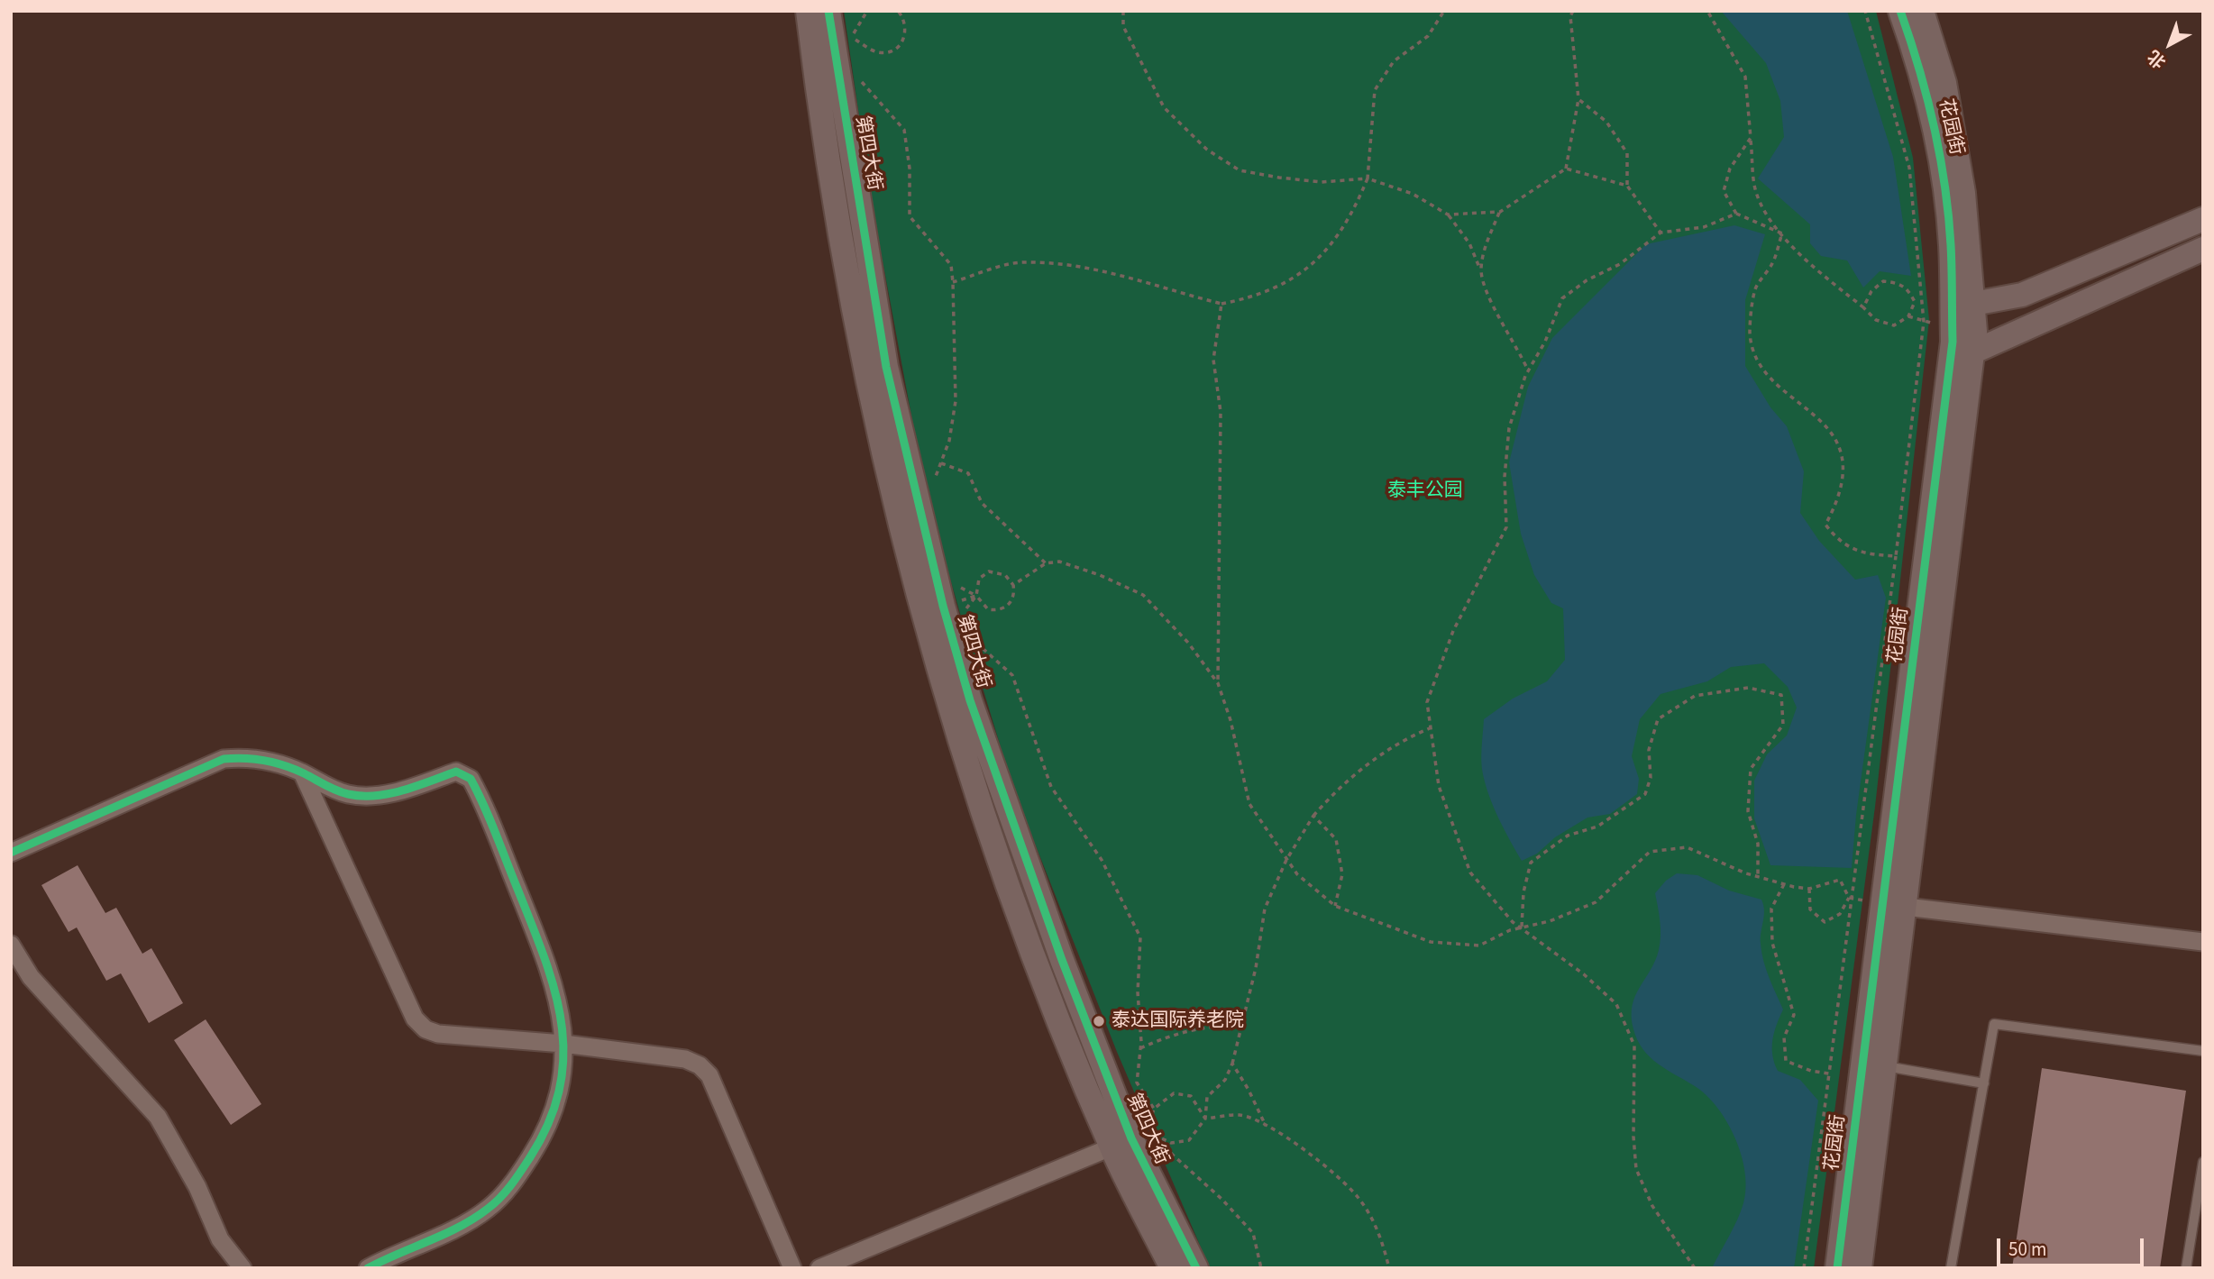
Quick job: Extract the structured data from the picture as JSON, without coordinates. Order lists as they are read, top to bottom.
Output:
{
  "streets": {
    "street": ["花园街", "第四大街"]
  },
  "parks": ["泰丰公园"],
  "places": ["泰达国际养老院"],
  "scale_bar": "50 m",
  "north": "bottom left"
}
